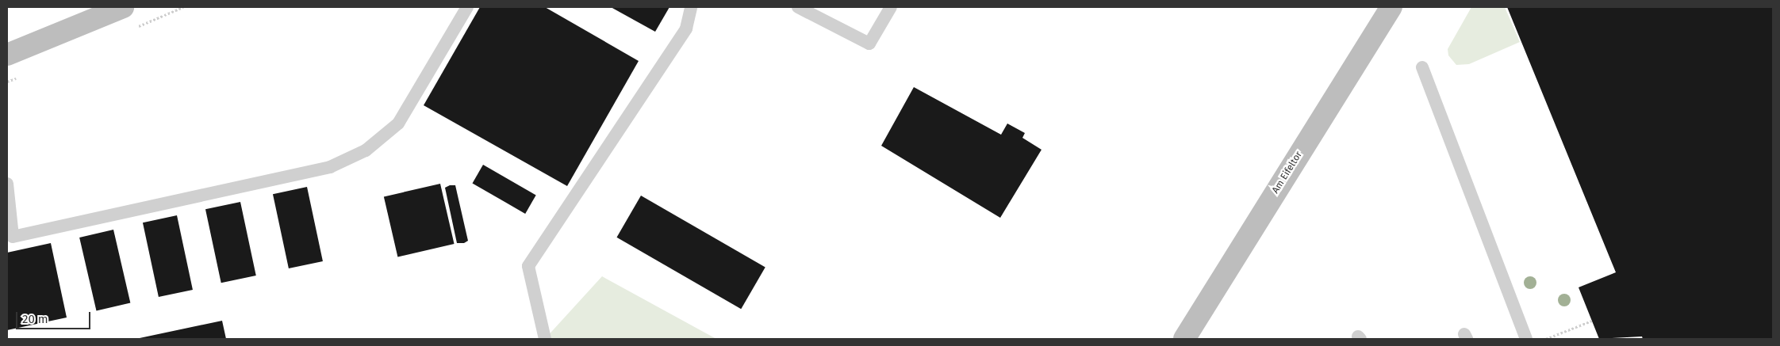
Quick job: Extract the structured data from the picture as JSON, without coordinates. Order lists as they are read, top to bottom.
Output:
{
  "streets": {
    "main road": ["Am Eifeltor"]
  },
  "scale_bar": "20 m"
}
